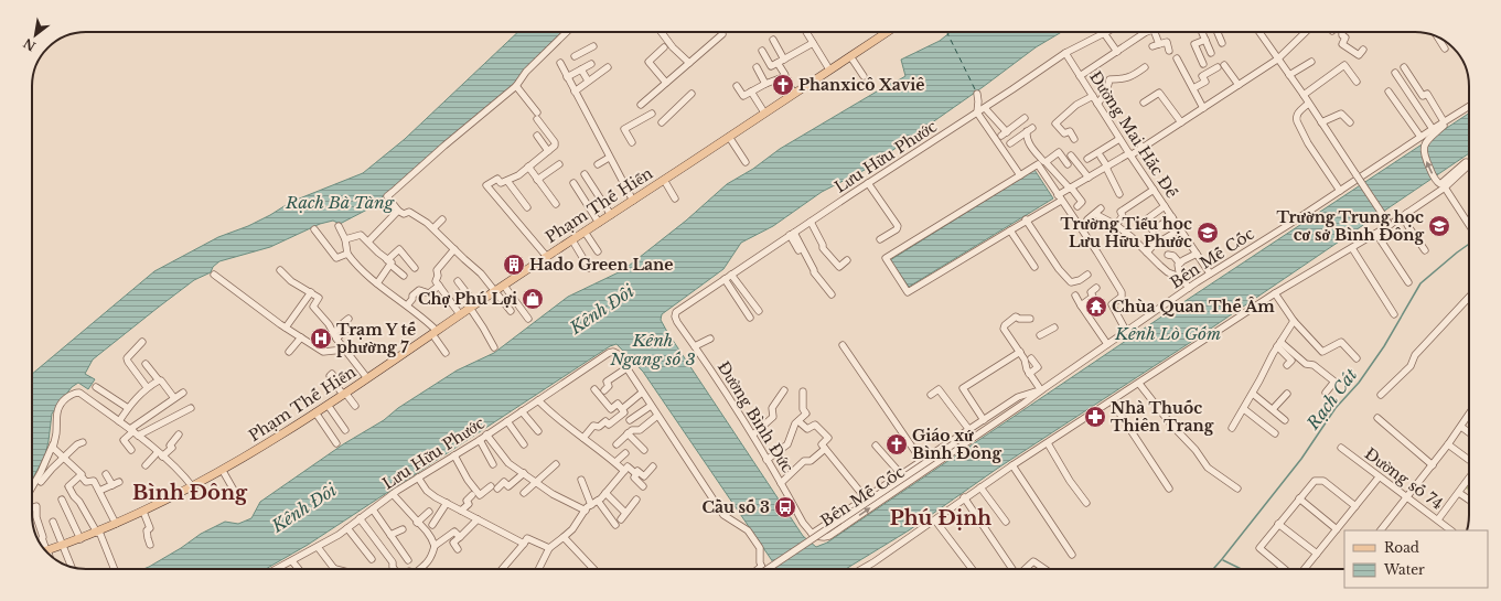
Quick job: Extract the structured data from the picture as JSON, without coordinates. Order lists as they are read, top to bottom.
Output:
{
  "streets": {
    "main road": ["Phạm Thế Hiển"],
    "street": [
      "Đường Mai Hắc Đế",
      "Lưu Hữu Phước",
      "Bến Mễ Cốc",
      "Đường Bình Đức",
      "Đường số 74"
    ]
  },
  "crossings": [
    ["Đường Mai Hắc Đế", "Lưu Hữu Phước"],
    ["Đường Mai Hắc Đế", "Bến Mễ Cốc"],
    ["Lưu Hữu Phước", "Đường Bình Đức"],
    ["Bến Mễ Cốc", "Đường Bình Đức"]
  ],
  "districts": ["Bình Đông", "Phú Định"],
  "water": [
    "Rạch Bà Tàng",
    "Kênh Đôi",
    "Kênh Lò Gốm",
    "Kênh Ngang số 3",
    "Rạch Cát"
  ],
  "places": {
    "church": ["Phanxicô Xaviê", "Giáo xứ Bình Đông"],
    "school or university": ["Trường Trung học cơ sở Bình Đông", "Trường Tiểu học Lưu Hữu Phước"],
    "building": ["Hado Green Lane"],
    "shop": ["Chợ Phú Lợi"],
    "temple": ["Chùa Quan Thế Âm"],
    "hospital": ["Trạm Y tế phường 7"],
    "pharmacy": ["Nhà Thuốc Thiên Trang"],
    "bus stop": ["Cầu số 3"]
  },
  "legend": ["Road", "Water"],
  "north": "bottom left"
}
